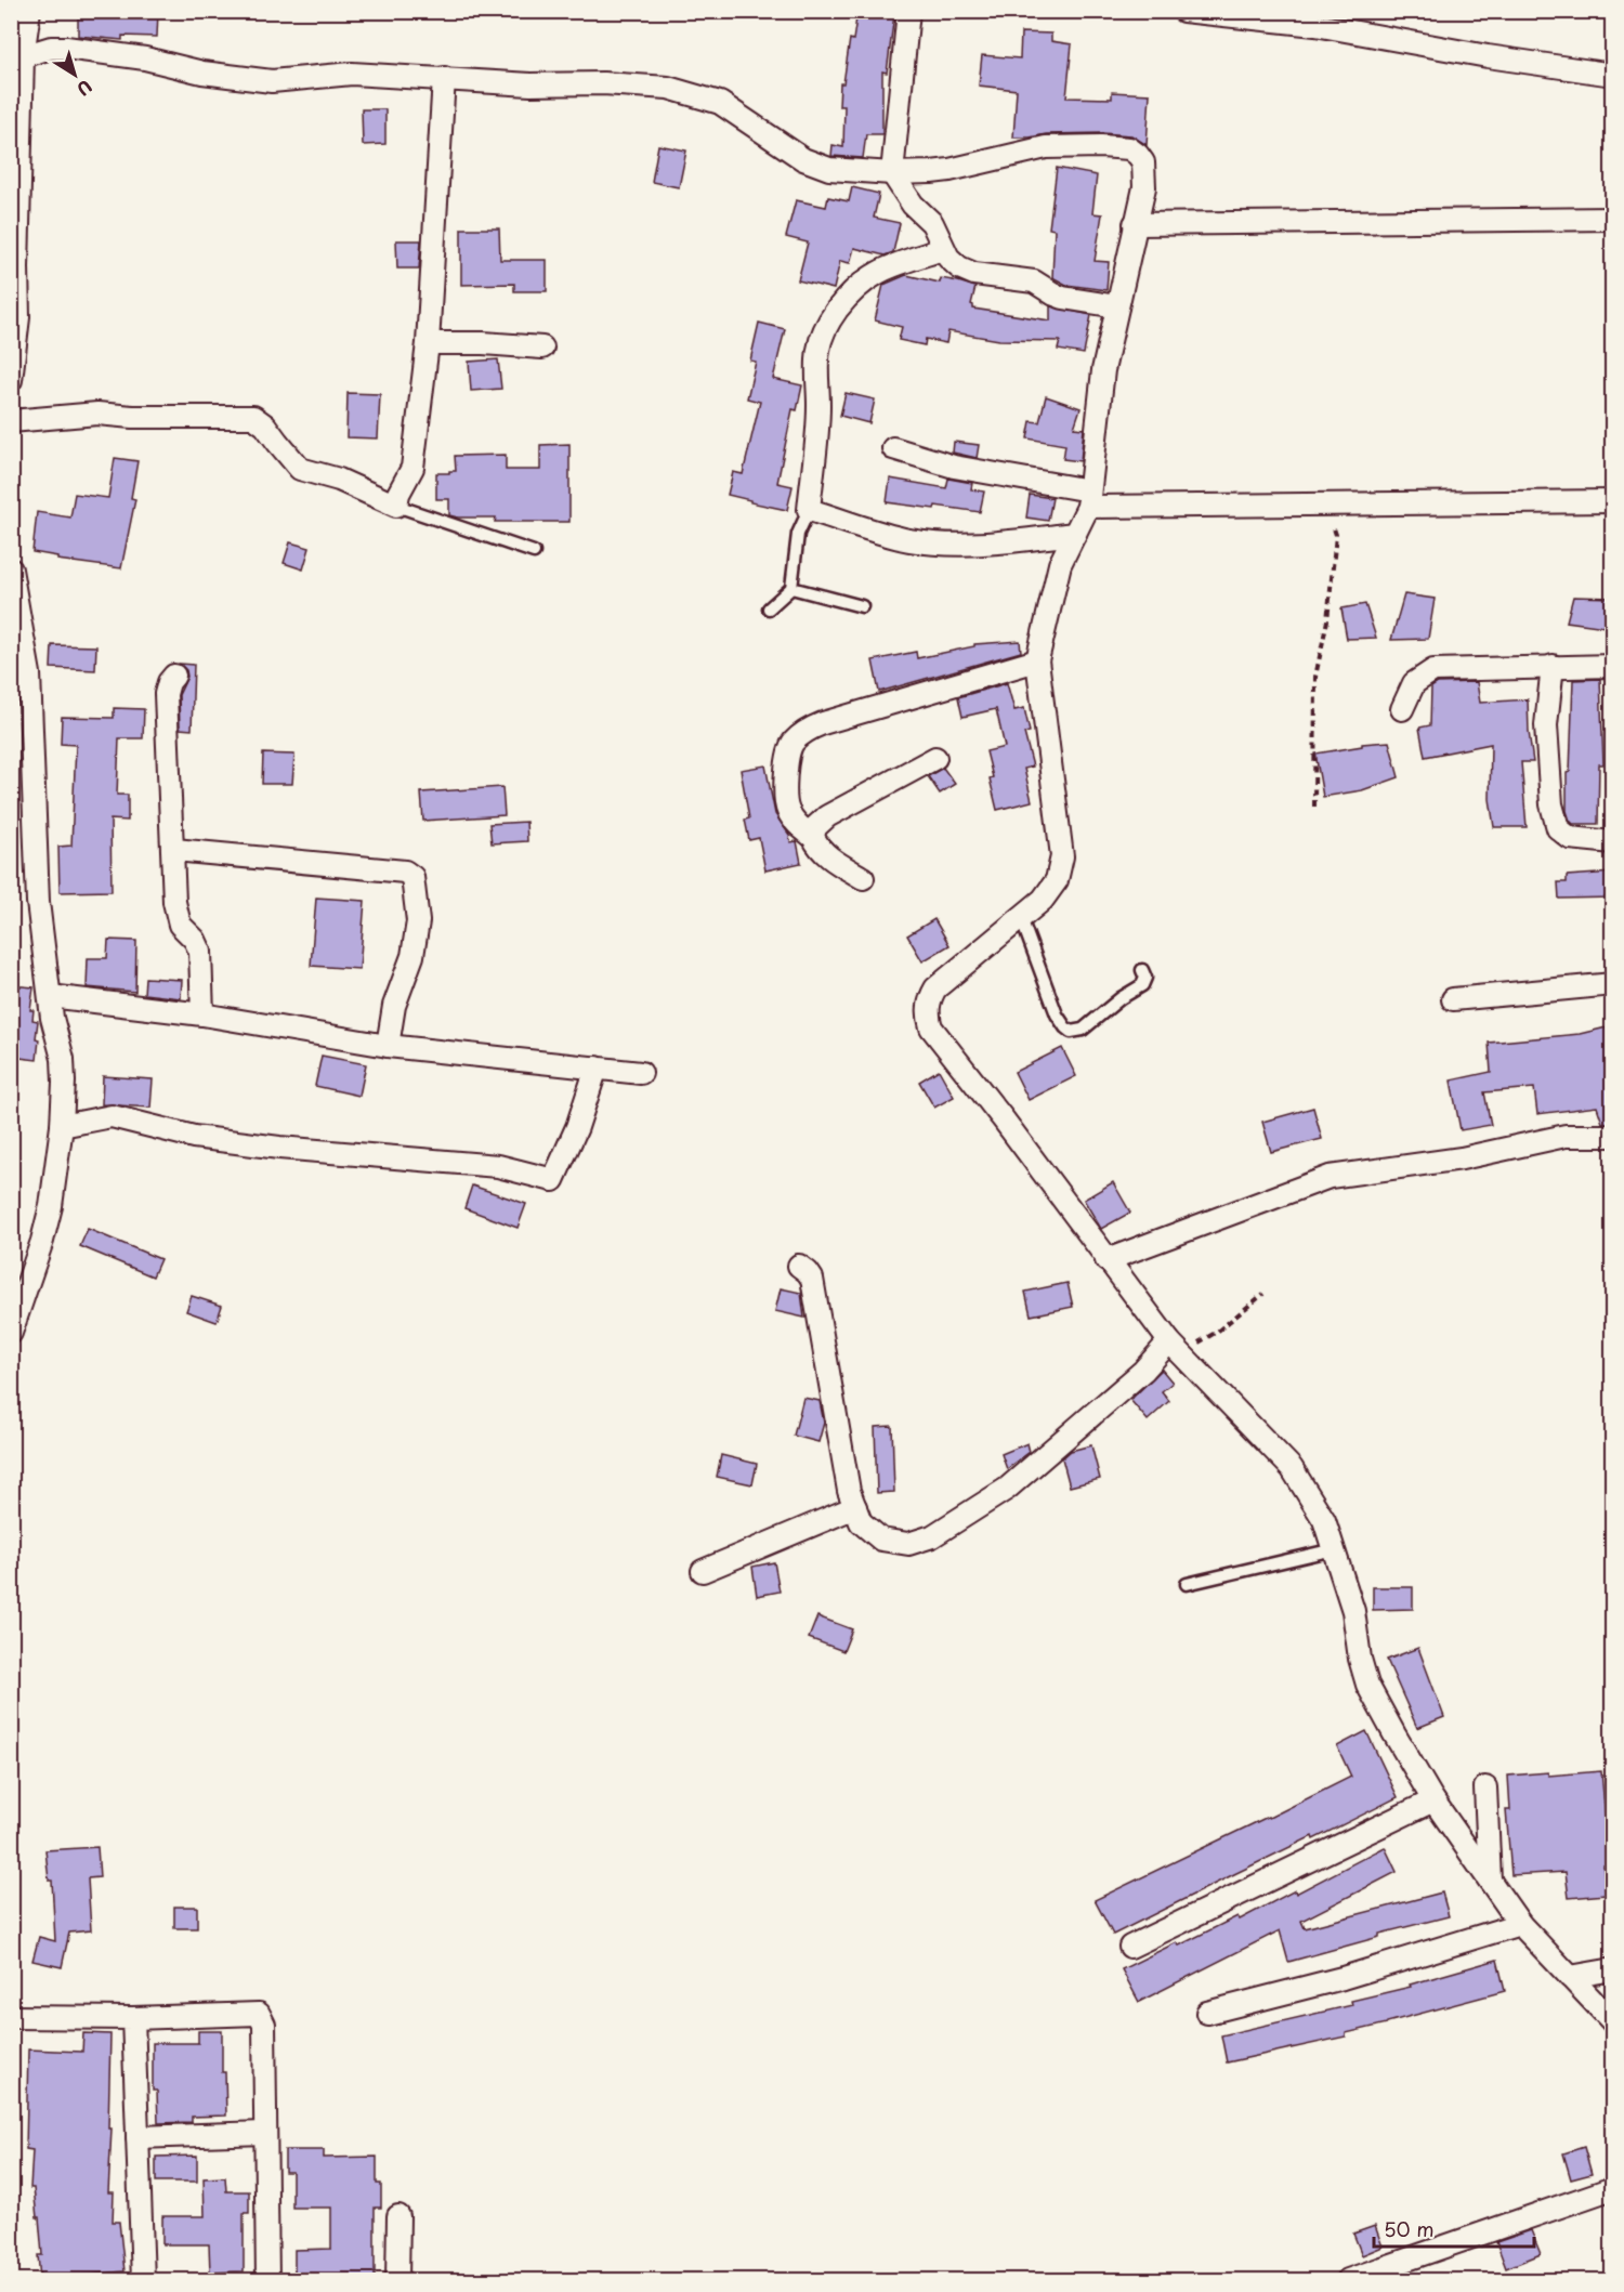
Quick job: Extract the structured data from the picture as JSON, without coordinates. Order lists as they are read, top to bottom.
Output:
{
  "scale_bar": "50 m",
  "north": "bottom right"
}
